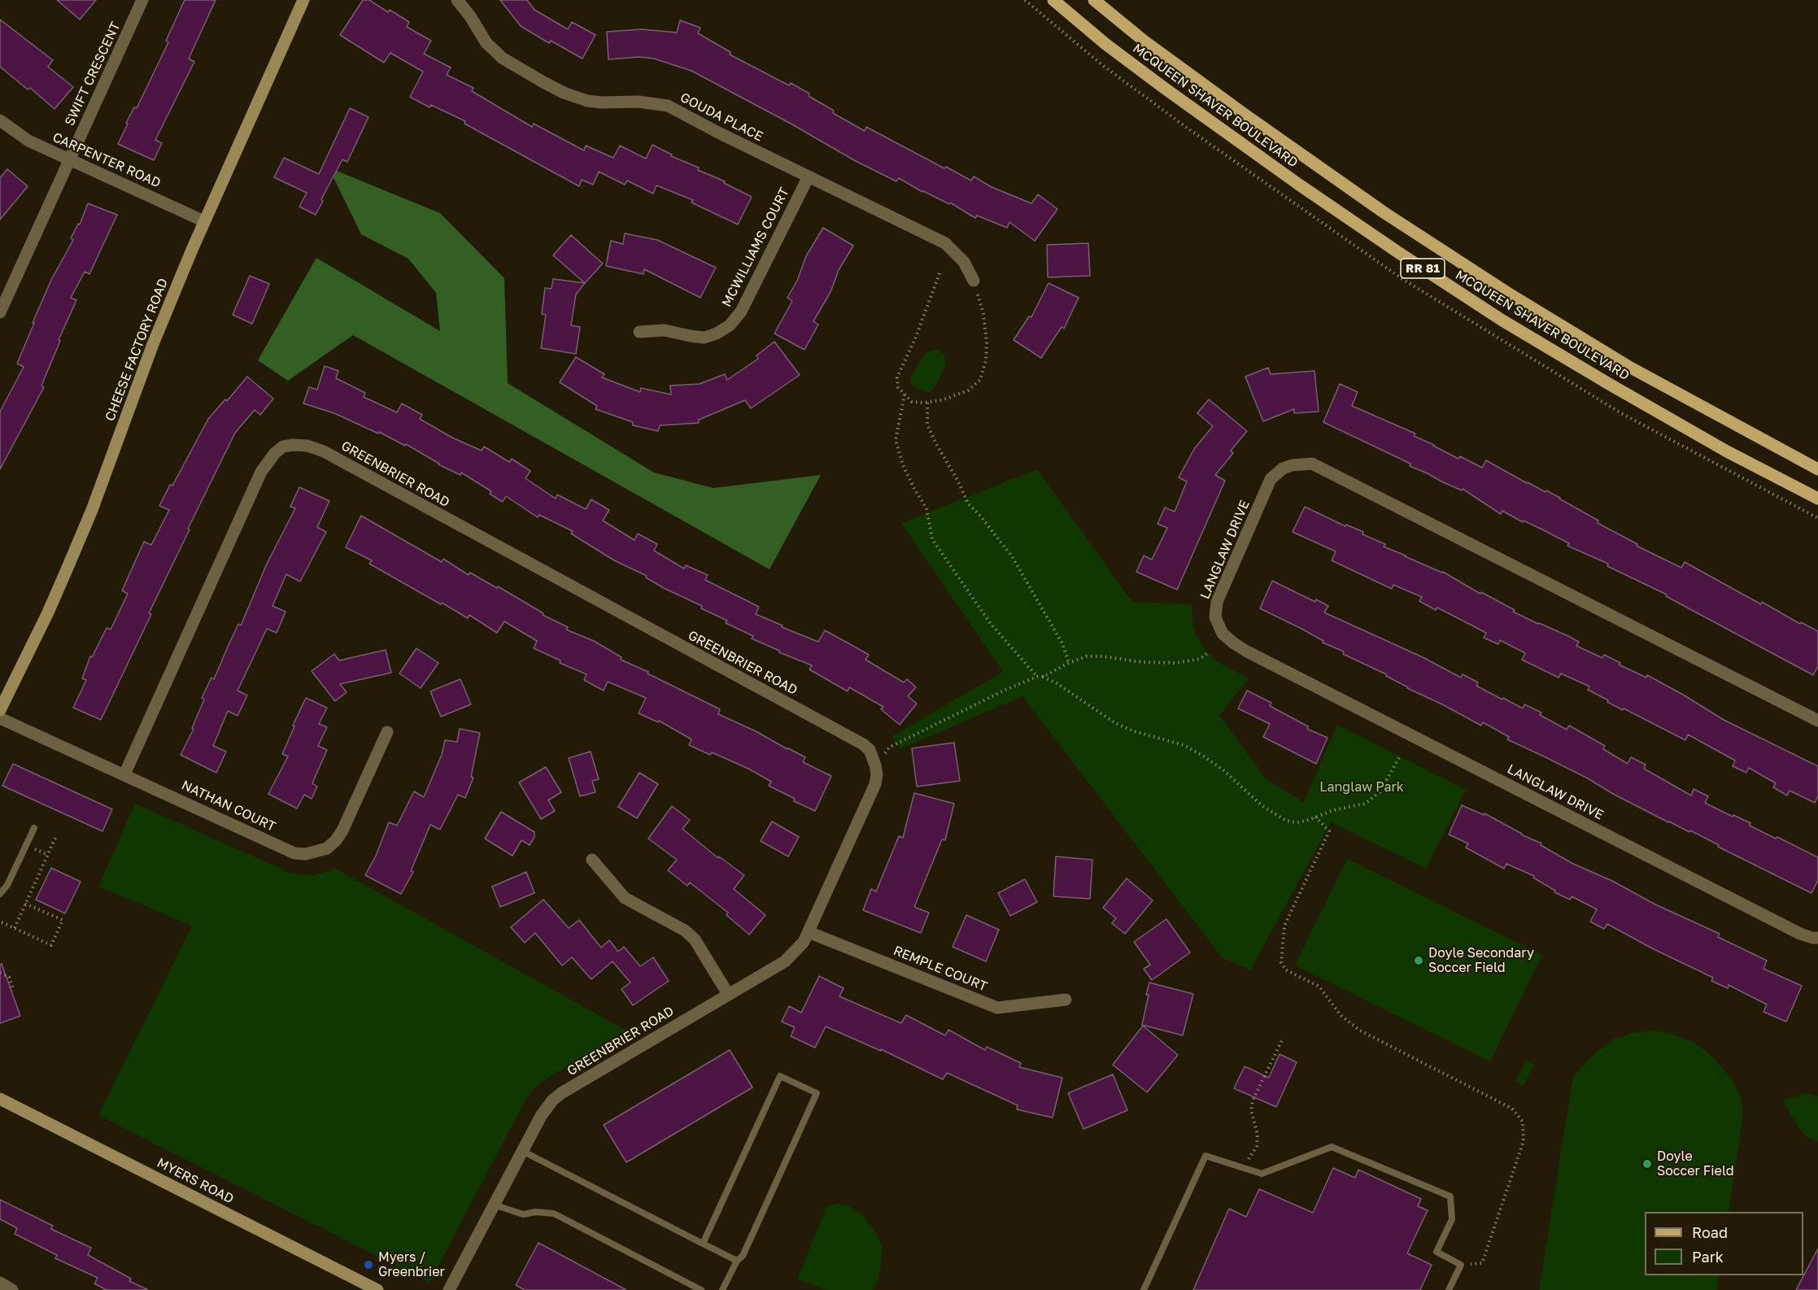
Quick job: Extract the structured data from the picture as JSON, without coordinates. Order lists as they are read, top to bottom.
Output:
{
  "streets": {
    "main road": [
      "MCQUEEN SHAVER BOULEVARD",
      "RR 81",
      "CHEESE FACTORY ROAD",
      "MYERS ROAD"
    ],
    "street": [
      "SWIFT CRESCENT",
      "GOUDA PLACE",
      "CARPENTER ROAD",
      "MCWILLIAMS COURT",
      "GREENBRIER ROAD",
      "LANGLAW DRIVE",
      "NATHAN COURT",
      "REMPLE COURT"
    ]
  },
  "crossings": [
    ["SWIFT CRESCENT", "CARPENTER ROAD"],
    ["GOUDA PLACE", "MCWILLIAMS COURT"],
    ["CARPENTER ROAD", "CHEESE FACTORY ROAD"],
    ["GREENBRIER ROAD", "NATHAN COURT"],
    ["GREENBRIER ROAD", "REMPLE COURT"]
  ],
  "parks": ["Langlaw Park"],
  "places": ["Doyle Secondary Soccer Field", "Doyle Soccer Field", "Myers / Greenbrier"],
  "legend": ["Road", "Park"]
}
